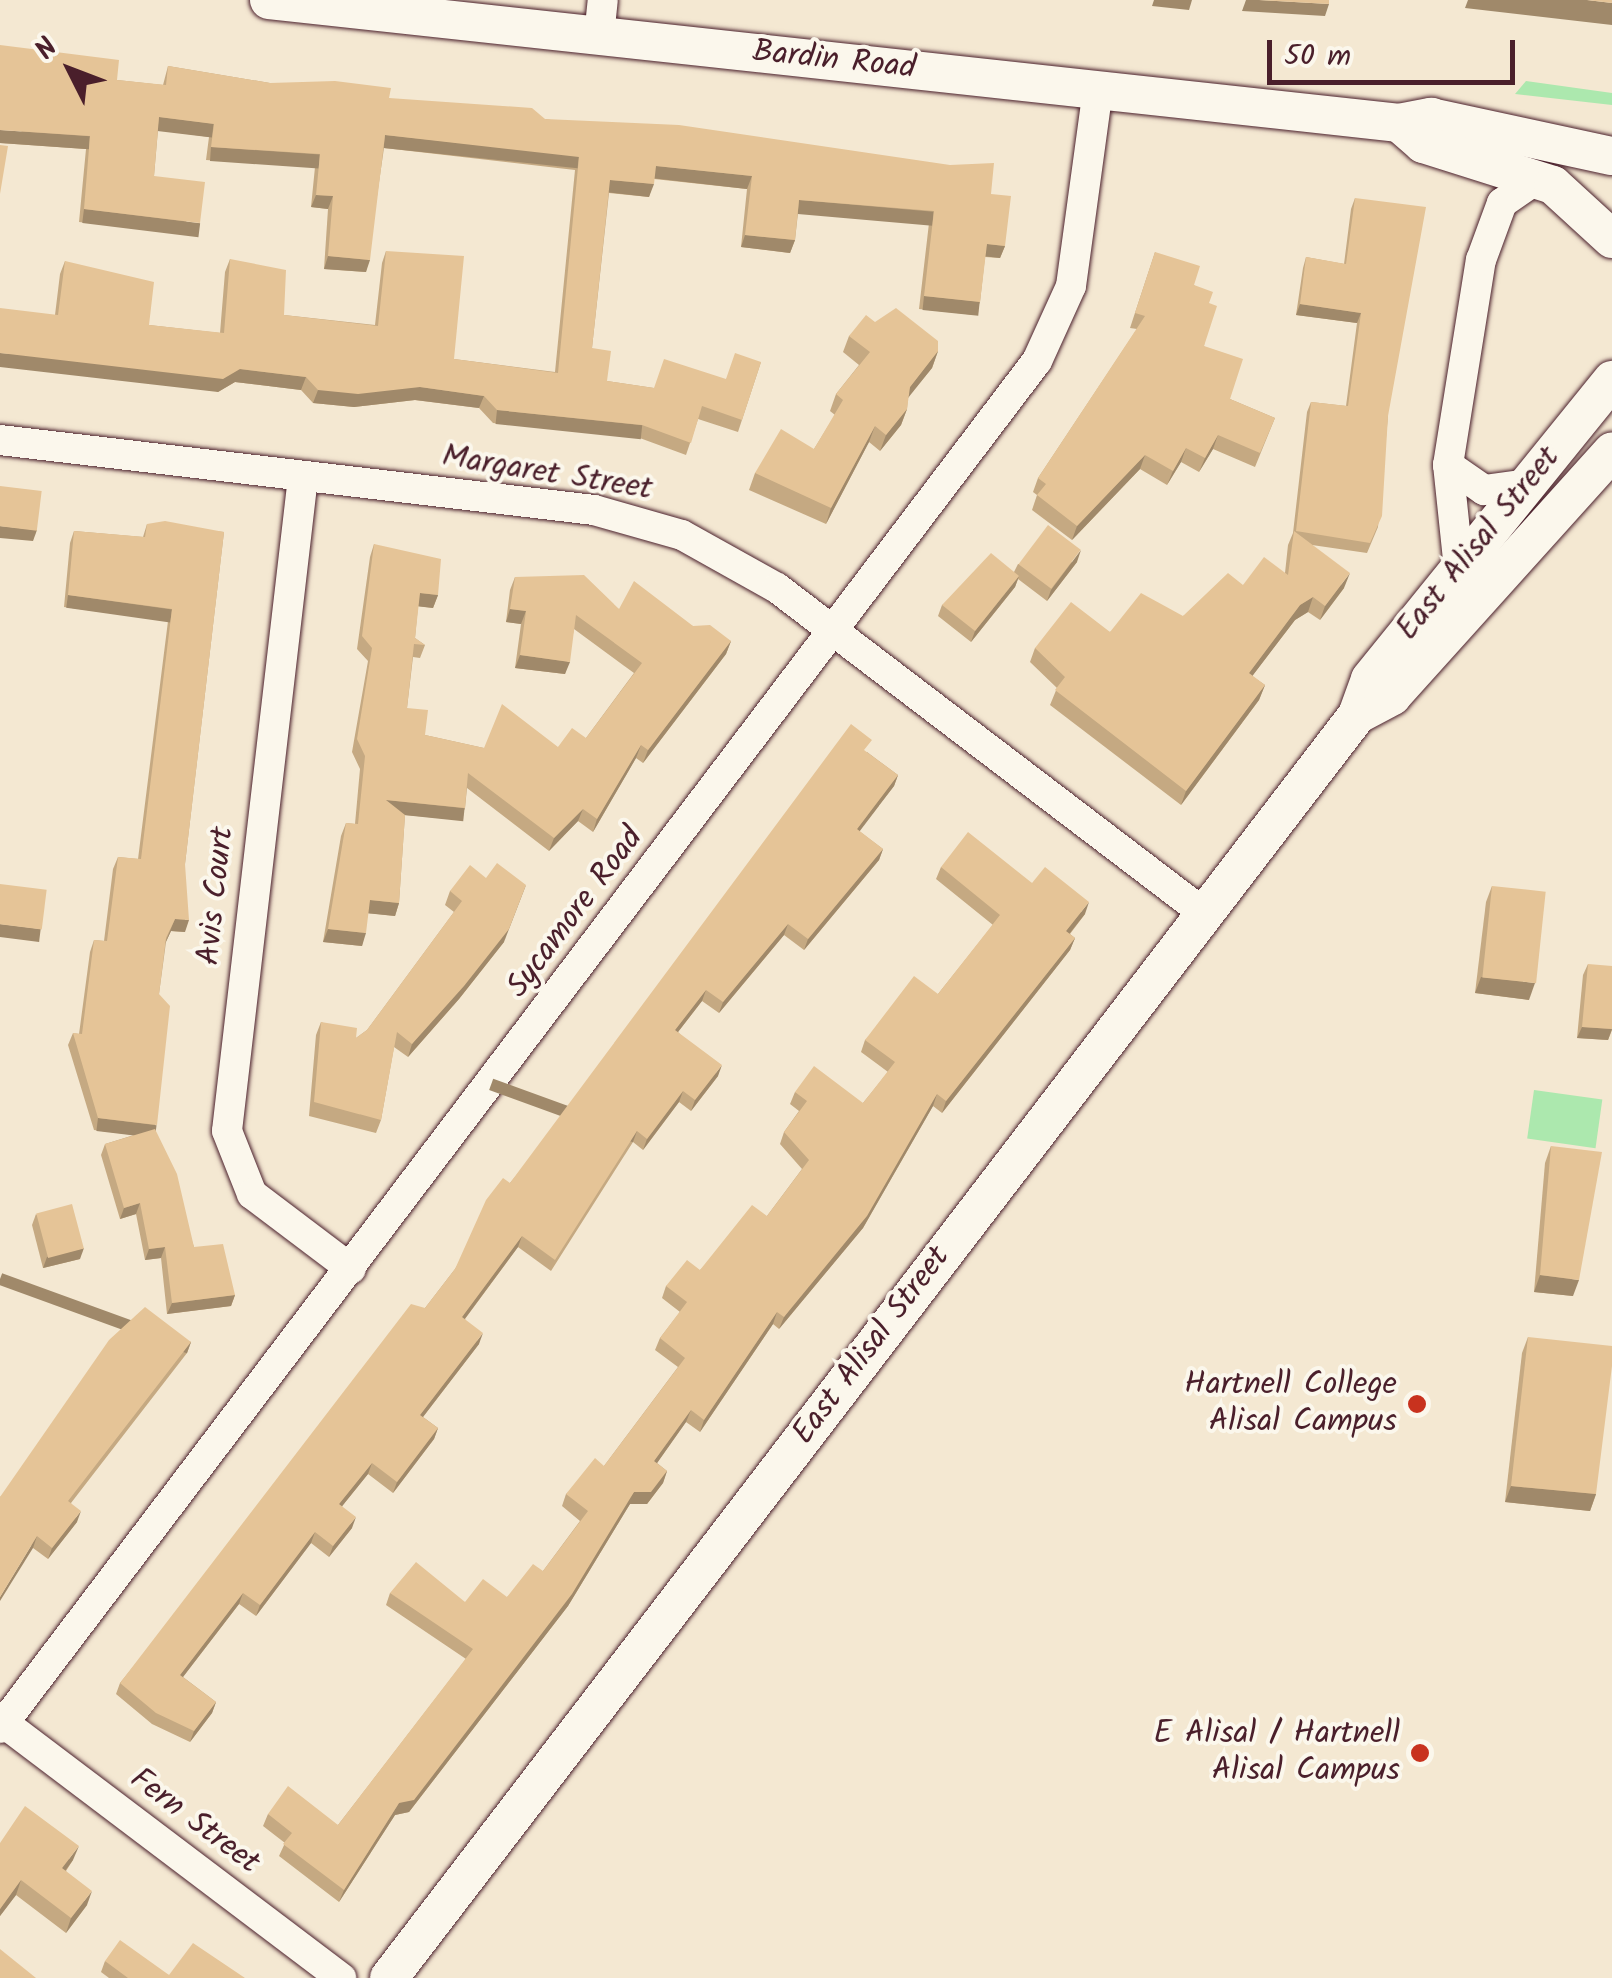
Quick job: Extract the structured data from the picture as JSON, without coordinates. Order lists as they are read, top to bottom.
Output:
{
  "streets": {
    "street": [
      "Bardin Road",
      "Margaret Street",
      "East Alisal Street",
      "Avis Court",
      "Sycamore Road",
      "Fern Street"
    ]
  },
  "crossings": [
    ["Bardin Road", "Sycamore Road"],
    ["Margaret Street", "East Alisal Street"],
    ["Margaret Street", "Avis Court"],
    ["Margaret Street", "Sycamore Road"],
    ["Avis Court", "Sycamore Road"],
    ["Sycamore Road", "Fern Street"]
  ],
  "places": ["Hartnell College Alisal Campus", "E Alisal / Hartnell Alisal Campus"],
  "scale_bar": "50 m",
  "north": "top left"
}
